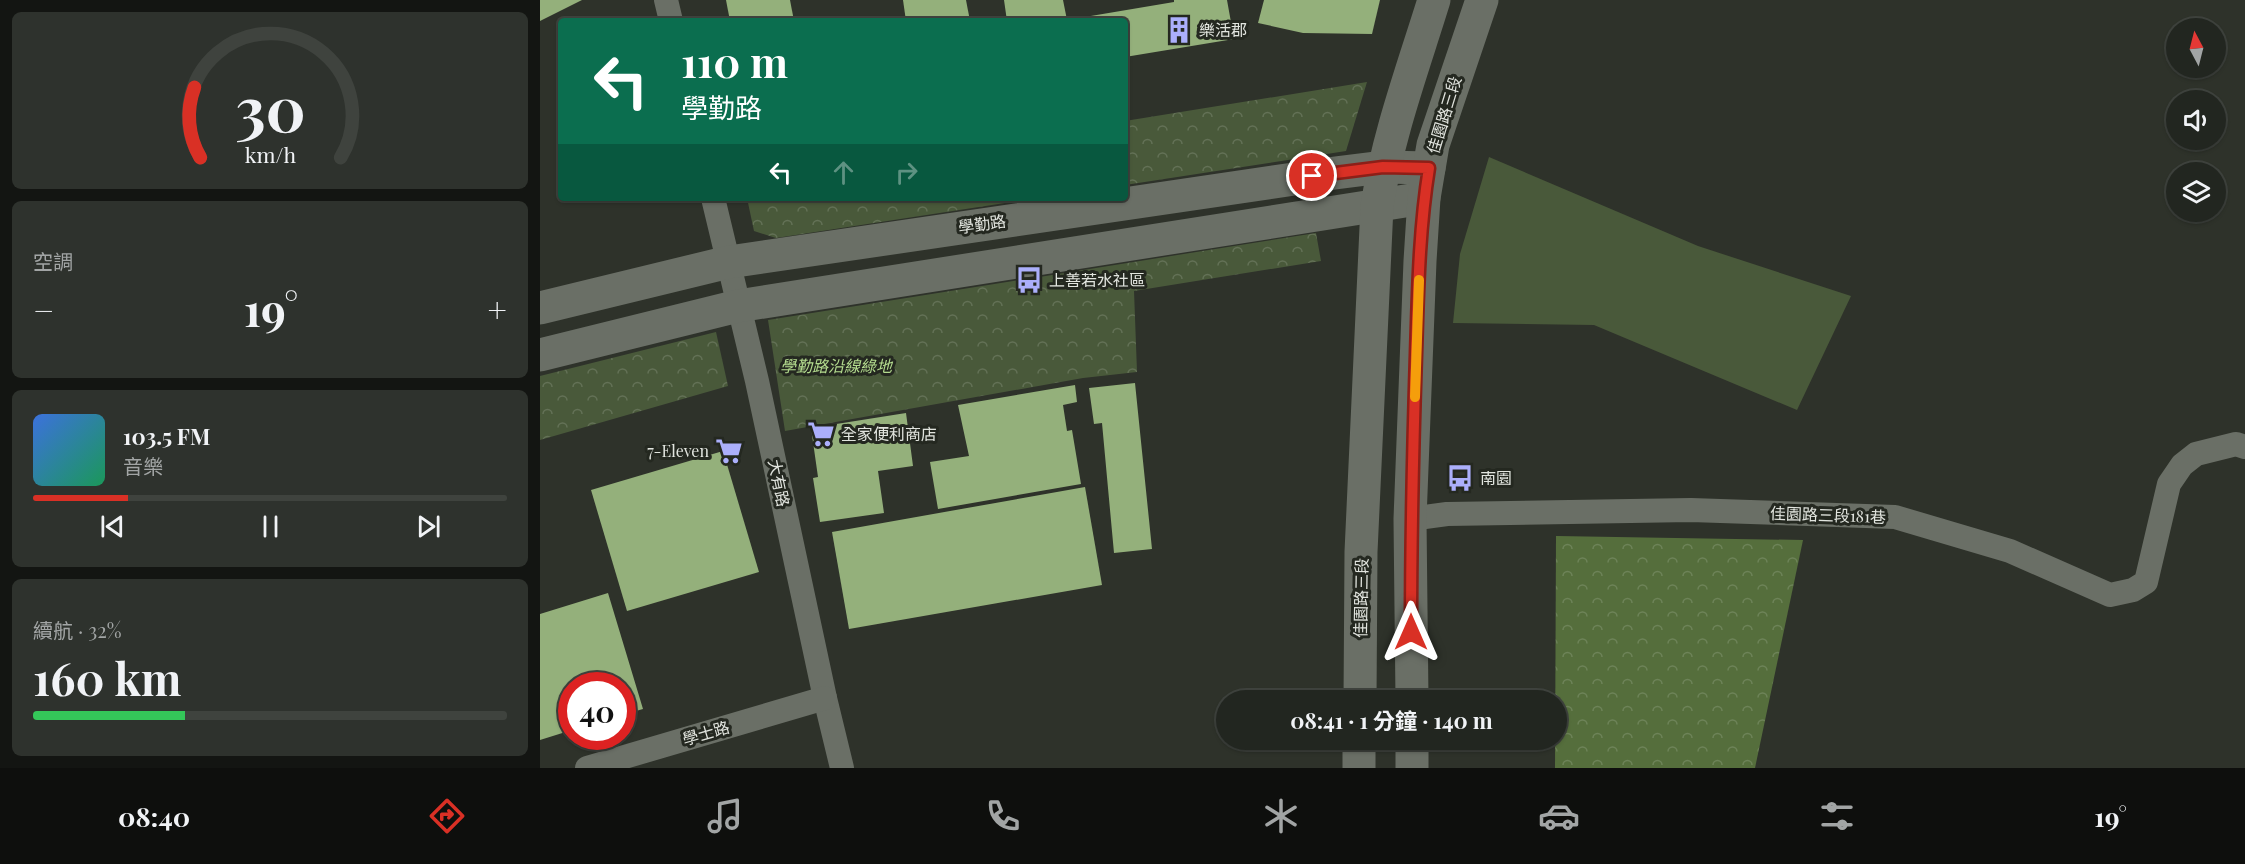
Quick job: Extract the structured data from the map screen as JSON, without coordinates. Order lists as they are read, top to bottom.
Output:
{
  "streets": {
    "street": [
      "佳園路三段",
      "學勤路",
      "大有路",
      "佳園路三段181巷",
      "學士路"
    ]
  },
  "crossings": [
    ["佳園路三段", "學勤路"],
    ["佳園路三段", "佳園路三段181巷"],
    ["學勤路", "大有路"],
    ["大有路", "學士路"]
  ],
  "parks": ["學勤路沿線綠地"],
  "places": {
    "building": ["樂活郡"],
    "bus stop": ["上善若水社區", "南園"],
    "supermarket": ["全家便利商店", "7-Eleven"]
  },
  "north": "top",
  "page": {
    "turn": ["110 m", "學勤路"],
    "tile": [
      "空調",
      ["續航 · 32%", "160 km"]
    ],
    "heat": ["−", "19°", "+"],
    "song": ["103.5 FM", "音樂"],
    "limit": "40",
    "trip": "08:41 · 1 分鐘 · 140 m",
    "tabs": ["08:40", "19°"],
    "gauge": ["30", "km/h"]
  }
}
